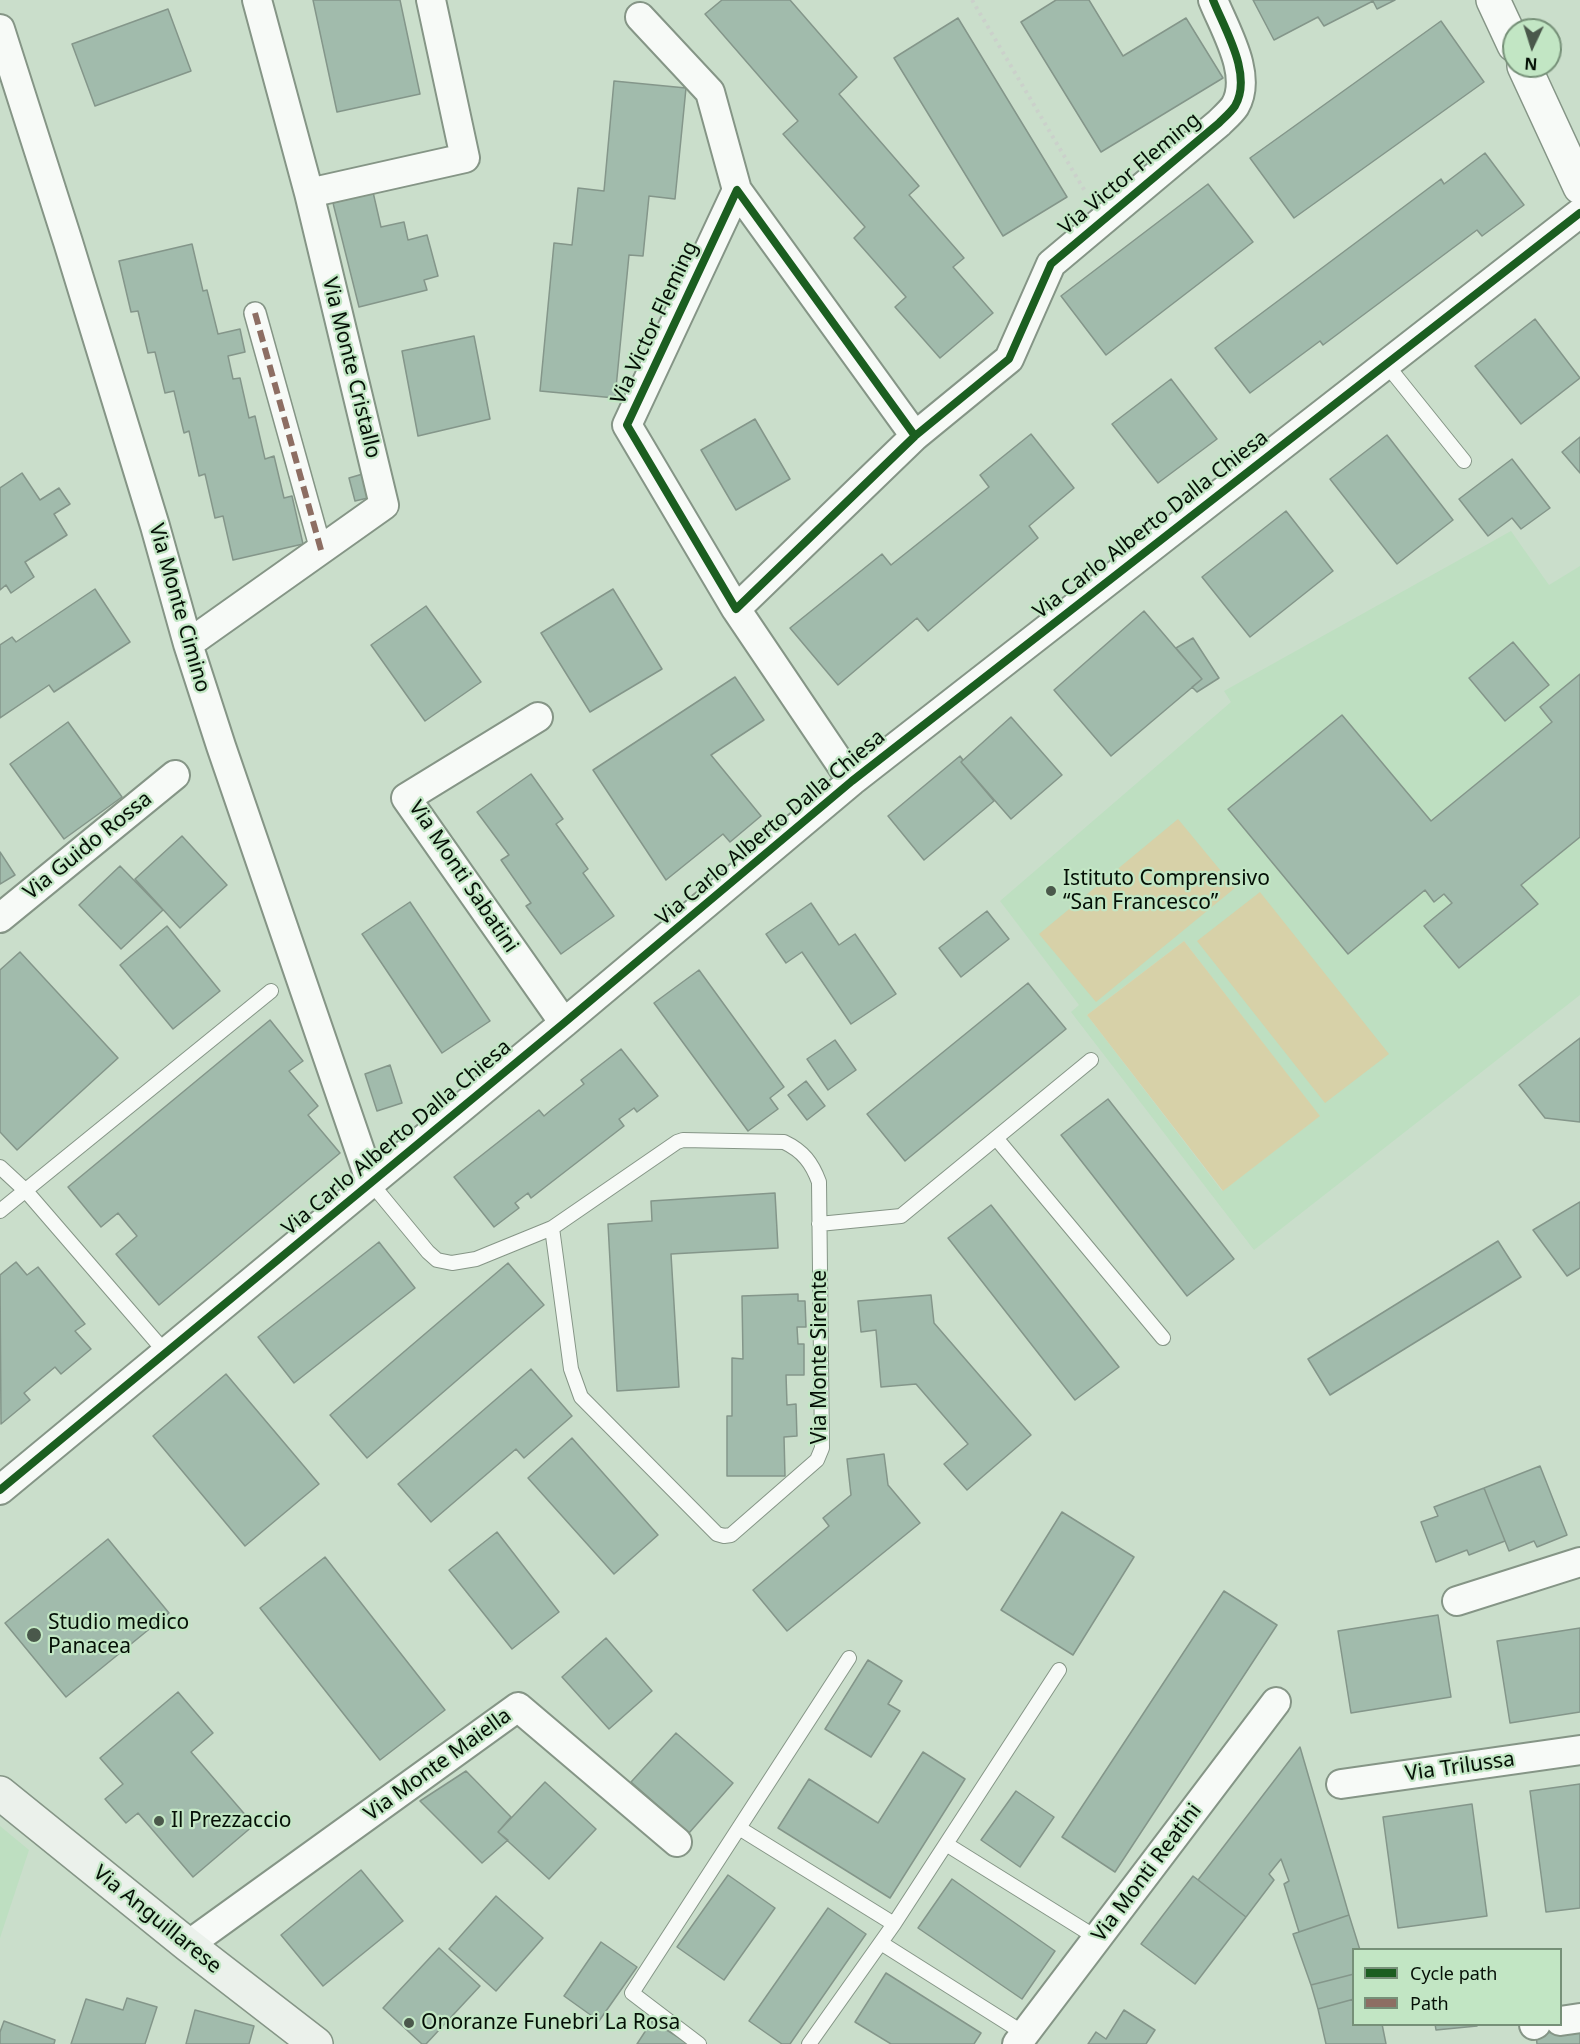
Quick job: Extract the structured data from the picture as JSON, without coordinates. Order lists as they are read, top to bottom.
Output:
{
  "streets": {
    "main road": ["Via Anguillarese"],
    "street": [
      "Via Victor Fleming",
      "Via Monte Cristallo",
      "Via Carlo Alberto Dalla Chiesa",
      "Via Monte Cimino",
      "Via Guido Rossa",
      "Via Monti Sabatini",
      "Via Monte Maiella",
      "Via Trilussa",
      "Via Monti Reatini"
    ],
    "lane": ["Via Monte Sirente"]
  },
  "crossings": [
    ["Via Victor Fleming", "Via Carlo Alberto Dalla Chiesa"],
    ["Via Monte Cristallo", "Via Monte Cimino"],
    ["Via Carlo Alberto Dalla Chiesa", "Via Monte Cimino"],
    ["Via Carlo Alberto Dalla Chiesa", "Via Monti Sabatini"],
    ["Via Carlo Alberto Dalla Chiesa", "Via Monte Sirente"],
    ["Via Monte Cimino", "Via Monte Sirente"],
    ["Via Monte Maiella", "Via Anguillarese"]
  ],
  "places": [
    "Istituto Comprensivo “San Francesco”",
    "Studio medico Panacea",
    "Il Prezzaccio",
    "Onoranze Funebri La Rosa"
  ],
  "legend": ["Cycle path", "Path"],
  "north": "bottom"
}
